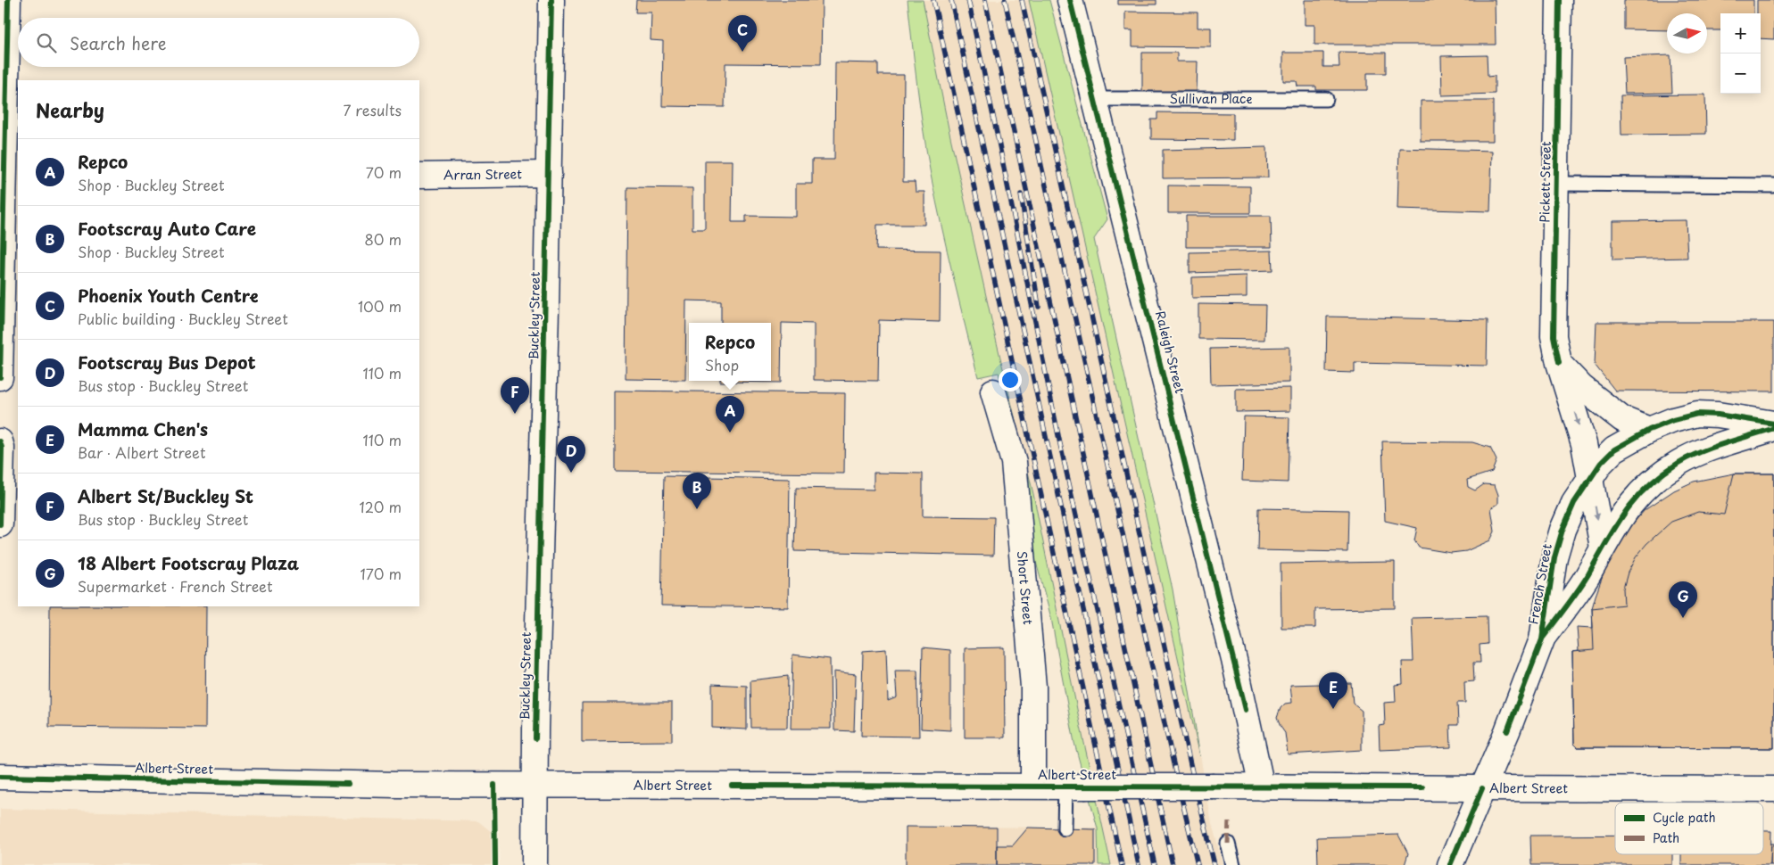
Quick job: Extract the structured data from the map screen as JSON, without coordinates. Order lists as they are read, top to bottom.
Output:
{
  "streets": {
    "street": [
      "Arran Street",
      "Pickett Street",
      "Buckley Street",
      "Raleigh Street",
      "French Street",
      "Short Street",
      "Albert Street"
    ],
    "lane": ["Sullivan Place"]
  },
  "crossings": [
    ["Sullivan Place", "Raleigh Street"],
    ["Arran Street", "Buckley Street"],
    ["Pickett Street", "French Street"],
    ["Buckley Street", "Albert Street"],
    ["Raleigh Street", "Albert Street"],
    ["French Street", "Albert Street"],
    ["Short Street", "Albert Street"]
  ],
  "legend": ["Cycle path", "Path"],
  "north": "right",
  "page": {
    "map_buttons": ["+", "−"],
    "pins": [
      "C",
      "F",
      "A",
      "D",
      "B",
      "G",
      "E"
    ],
    "search": "Search here",
    "heading": ["Nearby", "7 results"],
    "list": [
      {
        "mark": "A",
        "name": "Repco",
        "note": "Shop · Buckley Street",
        "value": "70 m"
      },
      {
        "mark": "B",
        "name": "Footscray Auto Care",
        "note": "Shop · Buckley Street",
        "value": "80 m"
      },
      {
        "mark": "C",
        "name": "Phoenix Youth Centre",
        "note": "Public building · Buckley Street",
        "value": "100 m"
      },
      {
        "mark": "D",
        "name": "Footscray Bus Depot",
        "note": "Bus stop · Buckley Street",
        "value": "110 m"
      },
      {
        "mark": "E",
        "name": "Mamma Chen's",
        "note": "Bar · Albert Street",
        "value": "110 m"
      },
      {
        "mark": "F",
        "name": "Albert St/Buckley St",
        "note": "Bus stop · Buckley Street",
        "value": "120 m"
      },
      {
        "mark": "G",
        "name": "18 Albert Footscray Plaza",
        "note": "Supermarket · French Street",
        "value": "170 m"
      }
    ],
    "popup": ["Repco", "Shop"]
  }
}
